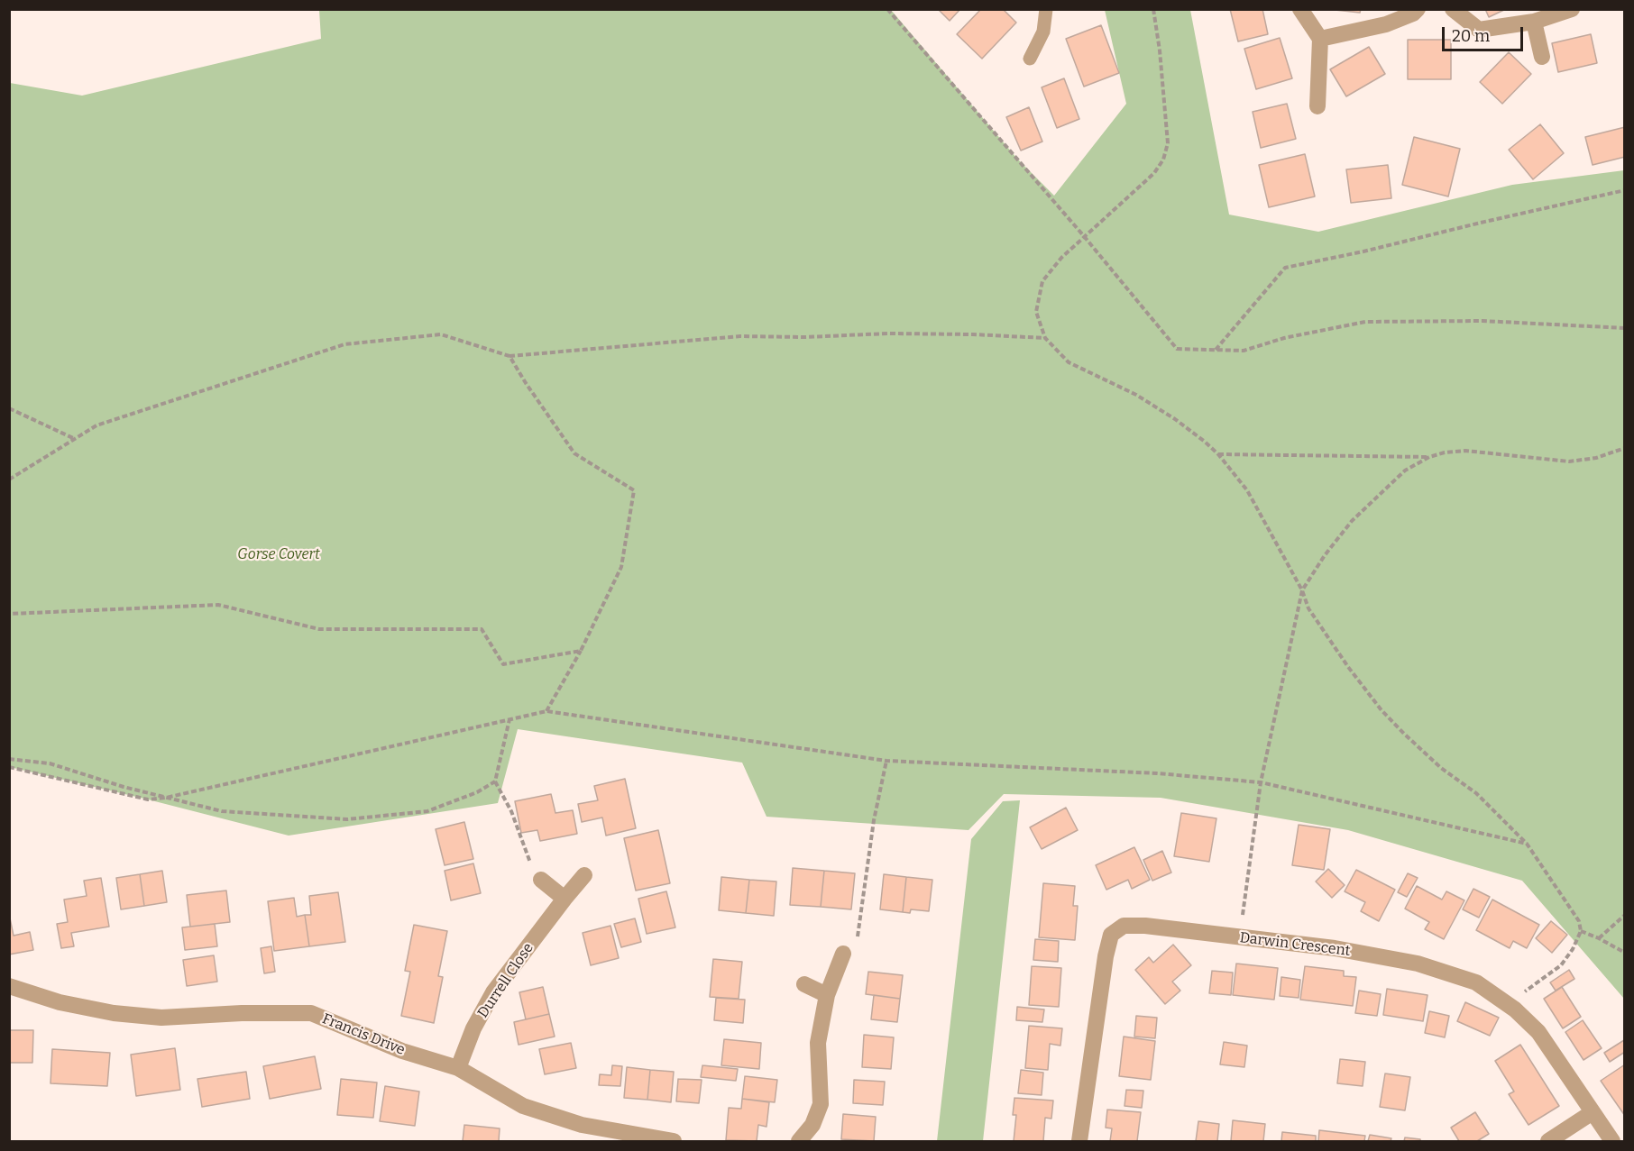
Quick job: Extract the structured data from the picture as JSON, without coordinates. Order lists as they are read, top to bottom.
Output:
{
  "streets": {
    "street": ["Darwin Crescent", "Durrell Close", "Francis Drive"]
  },
  "crossings": [
    ["Durrell Close", "Francis Drive"]
  ],
  "parks": ["Gorse Covert"],
  "scale_bar": "20 m"
}
